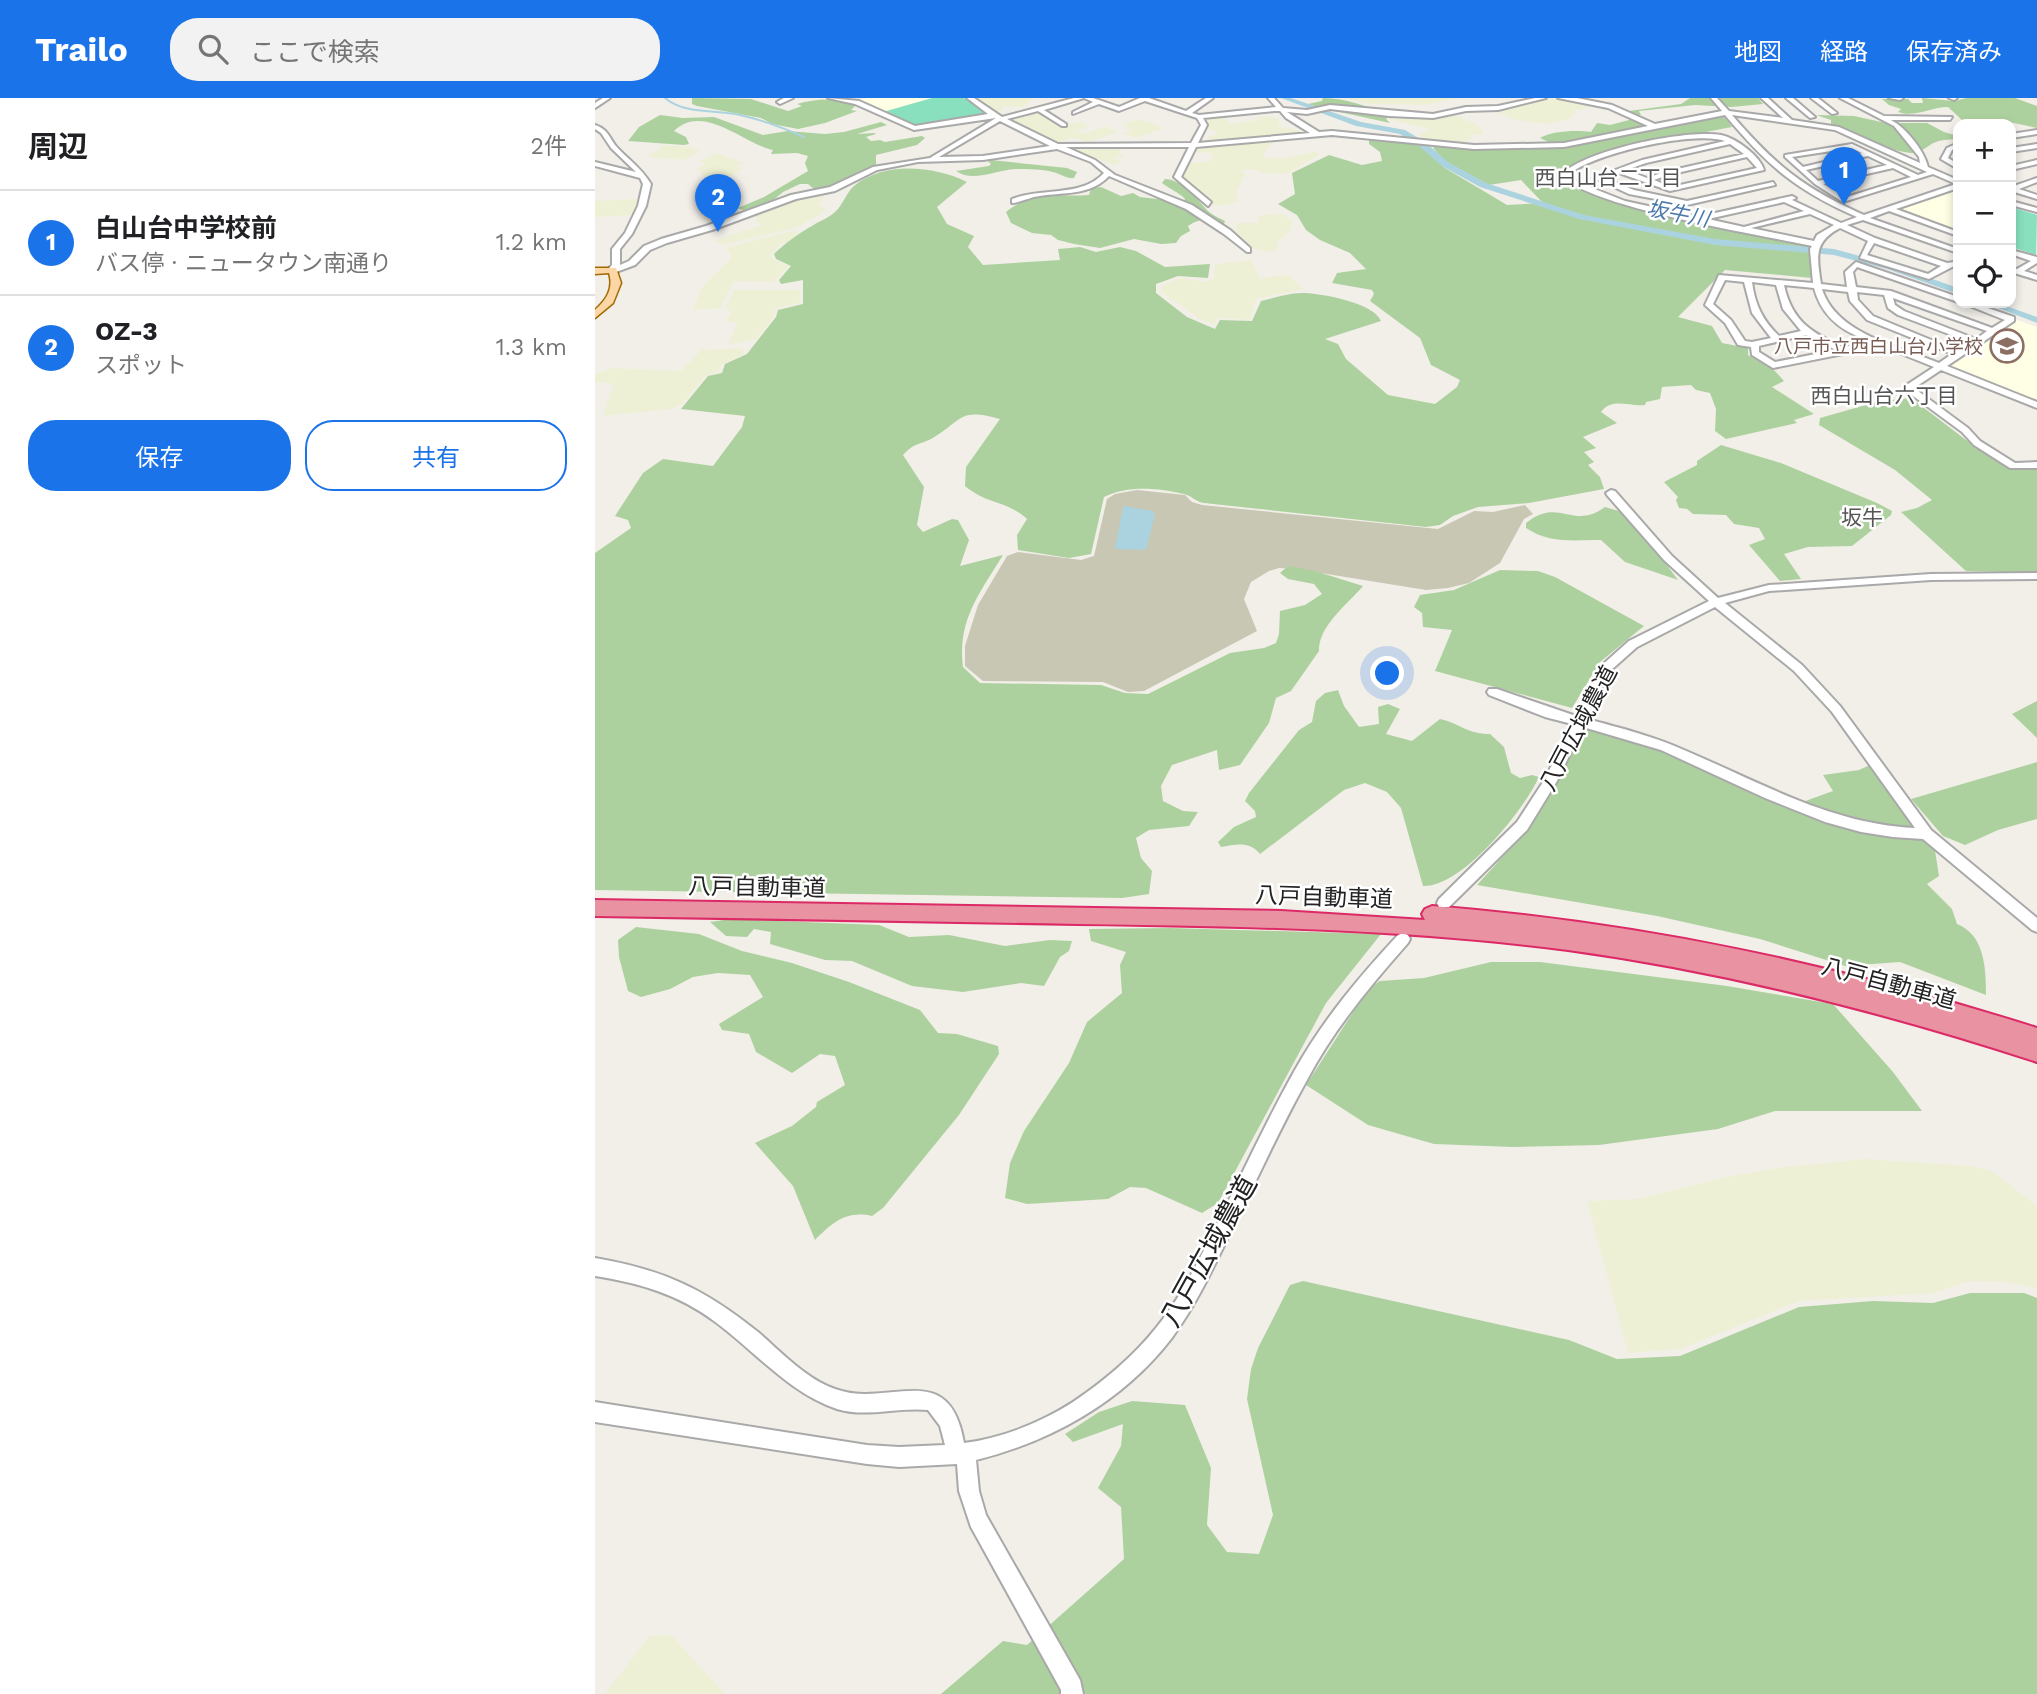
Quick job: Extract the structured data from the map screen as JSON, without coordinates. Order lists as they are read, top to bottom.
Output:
{
  "streets": {
    "highway": ["八戸自動車道"],
    "street": ["八戸広域農道"]
  },
  "districts": ["西白山台二丁目", "西白山台六丁目", "坂牛"],
  "water": ["坂牛川"],
  "places": {
    "school or university": ["八戸市立西白山台小学校"]
  },
  "page": {
    "header": "Trailo",
    "search": "ここで検索",
    "nav": ["地図", "経路", "保存済み"],
    "heading": ["周辺", "2件"],
    "map_buttons": ["+", "−"],
    "pins": ["1", "2"],
    "list": [
      {
        "mark": "1",
        "name": "白山台中学校前",
        "note": "バス停 · ニュータウン南通り",
        "value": "1.2 km"
      },
      {
        "mark": "2",
        "name": "OZ-3",
        "note": "スポット",
        "value": "1.3 km"
      }
    ],
    "buttons": ["保存", "共有"]
  }
}
